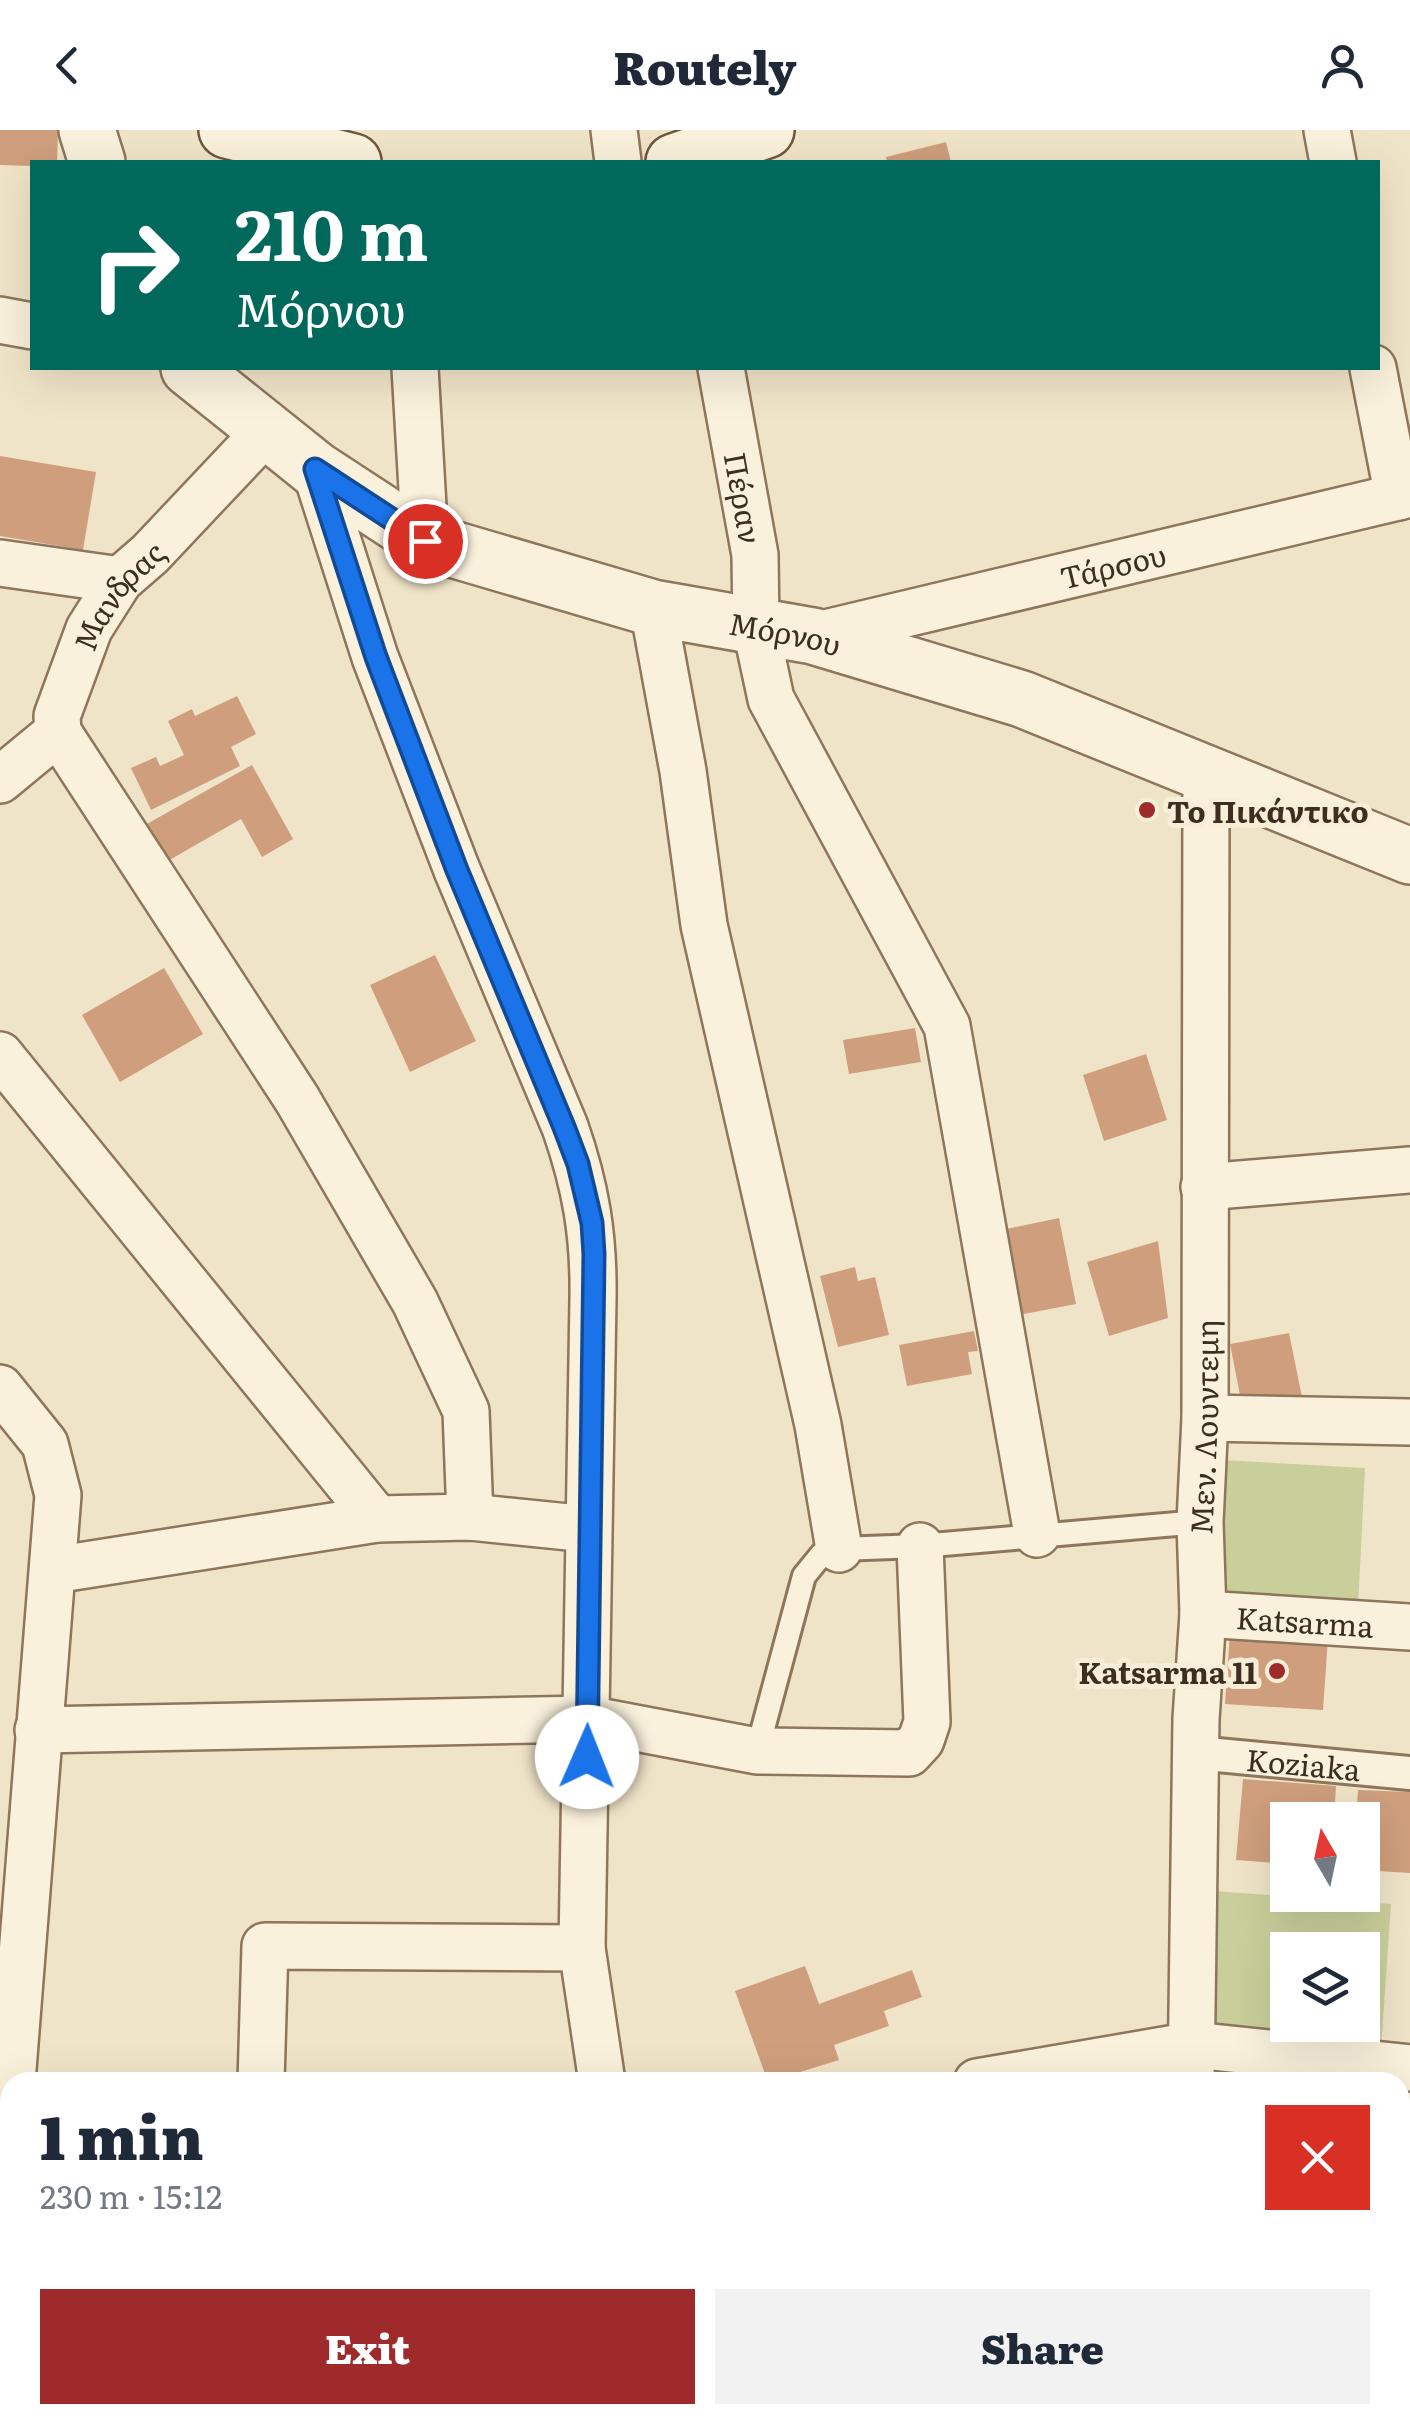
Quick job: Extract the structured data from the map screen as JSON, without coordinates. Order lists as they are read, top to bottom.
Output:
{
  "streets": {
    "street": [
      "Πέραν",
      "Τάρσου",
      "Μανδρας",
      "Μόρνου",
      "Μεν. Λουντεμη",
      "Katsarma",
      "Koziaka"
    ]
  },
  "crossings": [
    ["Πέραν", "Μόρνου"],
    ["Τάρσου", "Μόρνου"],
    ["Μανδρας", "Μόρνου"],
    ["Μόρνου", "Μεν. Λουντεμη"],
    ["Μεν. Λουντεμη", "Katsarma"],
    ["Μεν. Λουντεμη", "Koziaka"]
  ],
  "places": ["Το Πικάντικο", "Katsarma 11"],
  "north": "top",
  "page": {
    "header": "Routely",
    "turn": ["210 m", "Μόρνου"],
    "heading": ["1 min", "230 m · 15:12"],
    "buttons": ["Exit", "Share"]
  }
}
